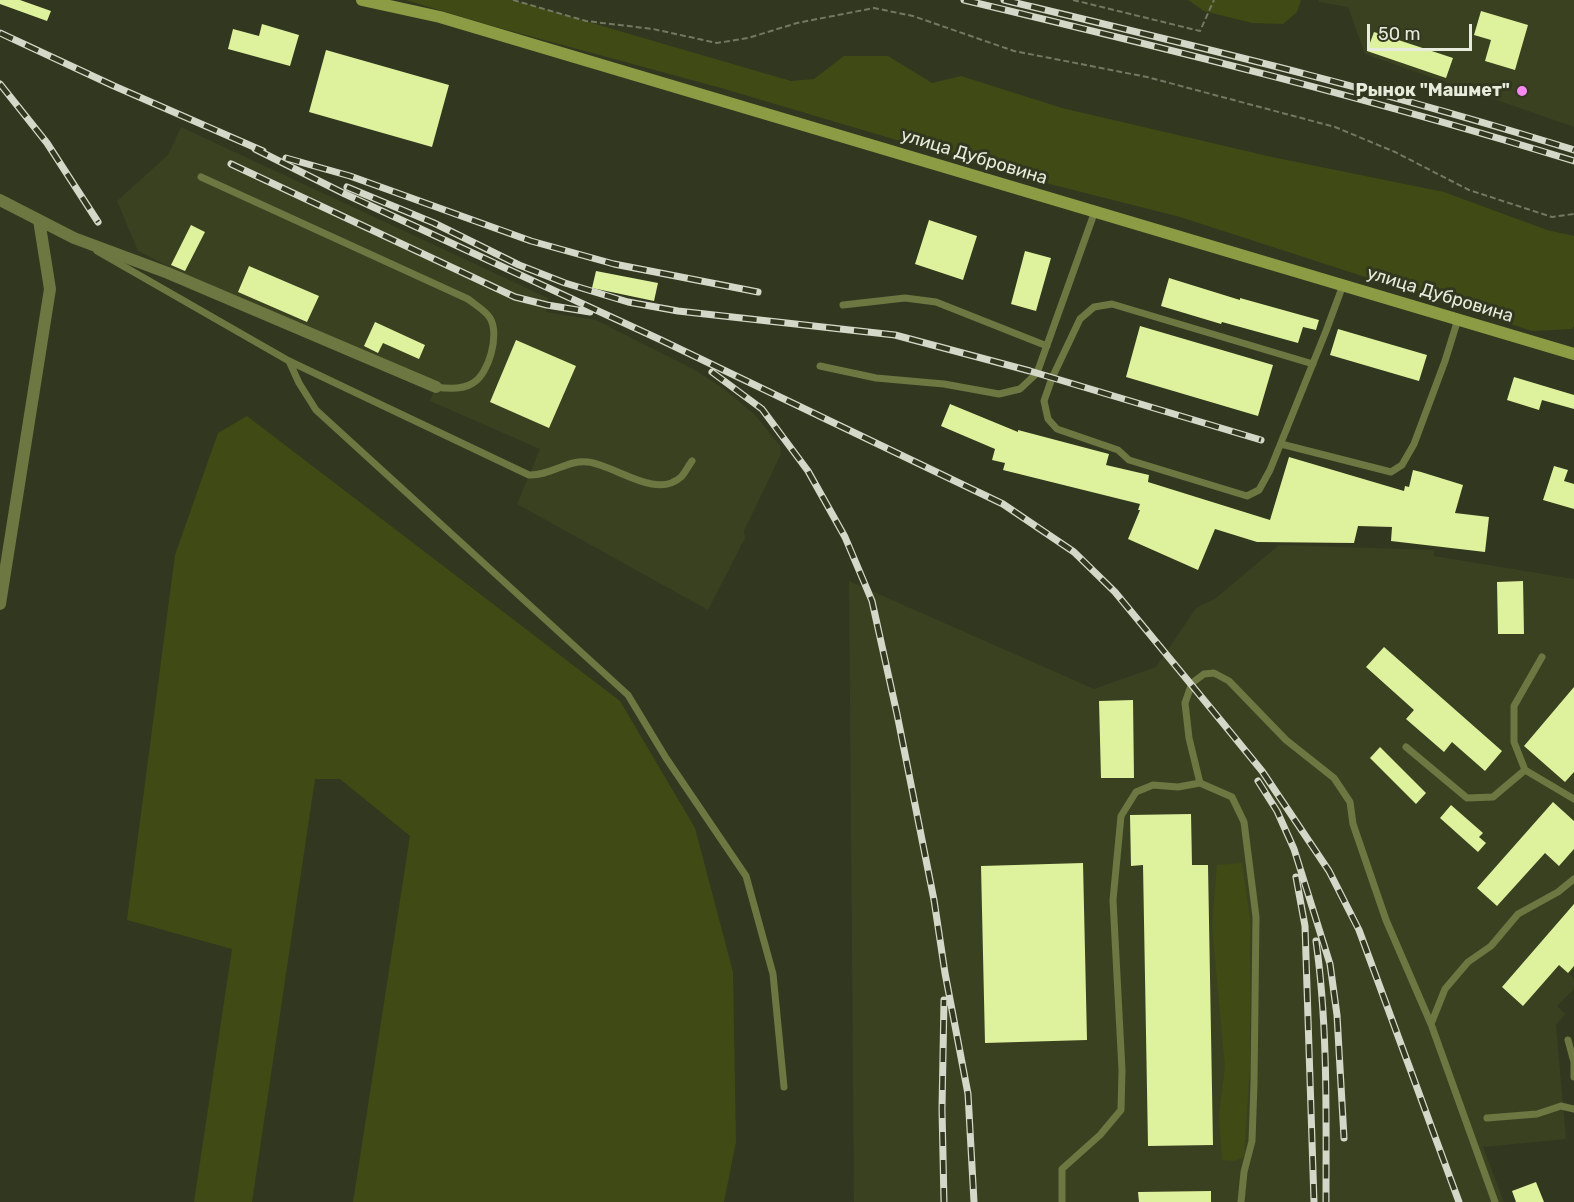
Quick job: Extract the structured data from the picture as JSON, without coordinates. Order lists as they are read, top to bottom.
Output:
{
  "streets": {
    "main road": ["улица Дубровина"]
  },
  "places": ["Рынок \"Машмет\""],
  "scale_bar": "50 m"
}
